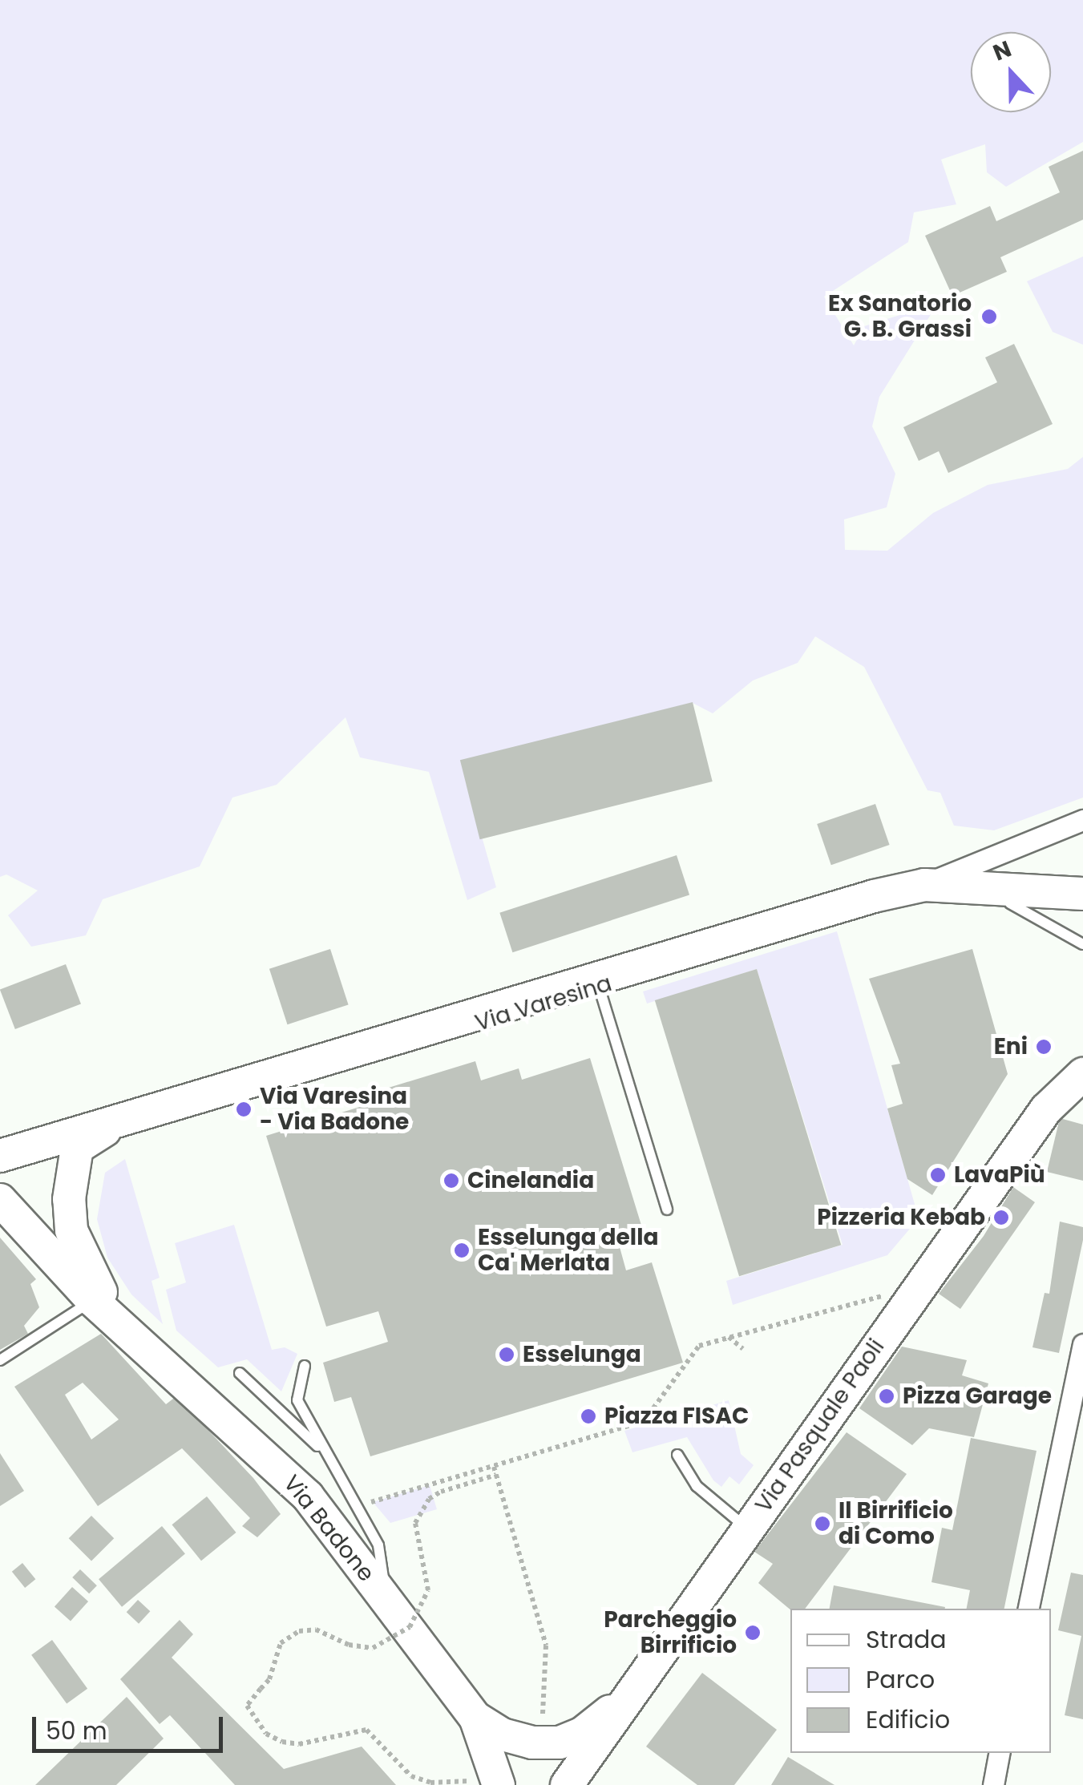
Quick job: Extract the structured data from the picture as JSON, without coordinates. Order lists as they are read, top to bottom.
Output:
{
  "streets": {
    "main road": ["Via Varesina", "Via Pasquale Paoli", "Via Badone"]
  },
  "crossings": [
    ["Via Varesina", "Via Badone"],
    ["Via Pasquale Paoli", "Via Badone"]
  ],
  "places": [
    "Ex Sanatorio G. B. Grassi",
    "Eni",
    "Via Varesina - Via Badone",
    "LavaPiù",
    "Cinelandia",
    "Pizzeria Kebab",
    "Esselunga della Ca' Merlata",
    "Esselunga",
    "Pizza Garage",
    "Piazza FISAC",
    "Il Birrificio di Como",
    "Parcheggio Birrificio"
  ],
  "legend": ["Strada", "Parco", "Edificio"],
  "scale_bar": "50 m",
  "north": "top"
}
